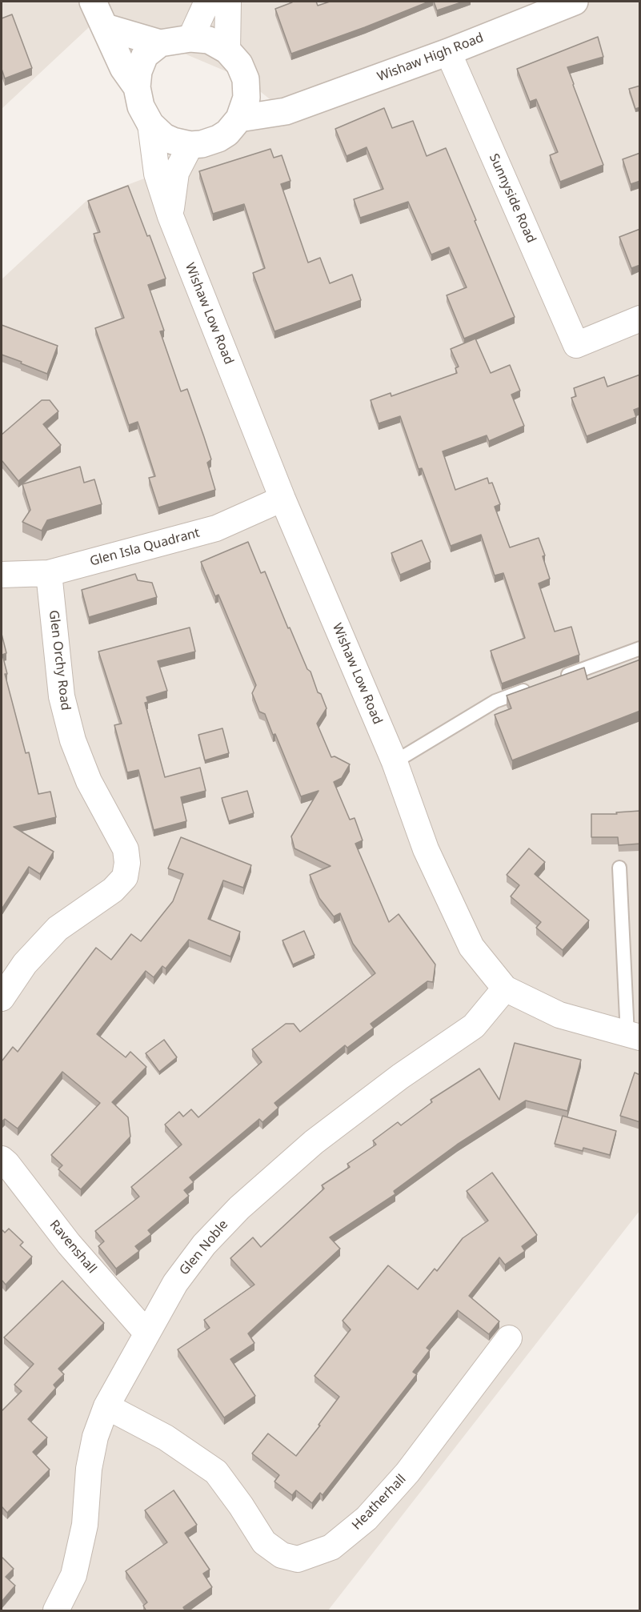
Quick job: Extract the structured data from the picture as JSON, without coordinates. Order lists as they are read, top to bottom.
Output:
{
  "streets": {
    "street": [
      "Wishaw High Road",
      "Sunnyside Road",
      "Wishaw Low Road",
      "Glen Isla Quadrant",
      "Glen Orchy Road",
      "Ravenshall",
      "Glen Noble",
      "Heatherhall"
    ]
  },
  "crossings": [
    ["Wishaw High Road", "Sunnyside Road"],
    ["Wishaw High Road", "Wishaw Low Road"],
    ["Wishaw Low Road", "Glen Isla Quadrant"],
    ["Wishaw Low Road", "Glen Noble"],
    ["Glen Isla Quadrant", "Glen Orchy Road"],
    ["Ravenshall", "Glen Noble"],
    ["Glen Noble", "Heatherhall"]
  ]
}
